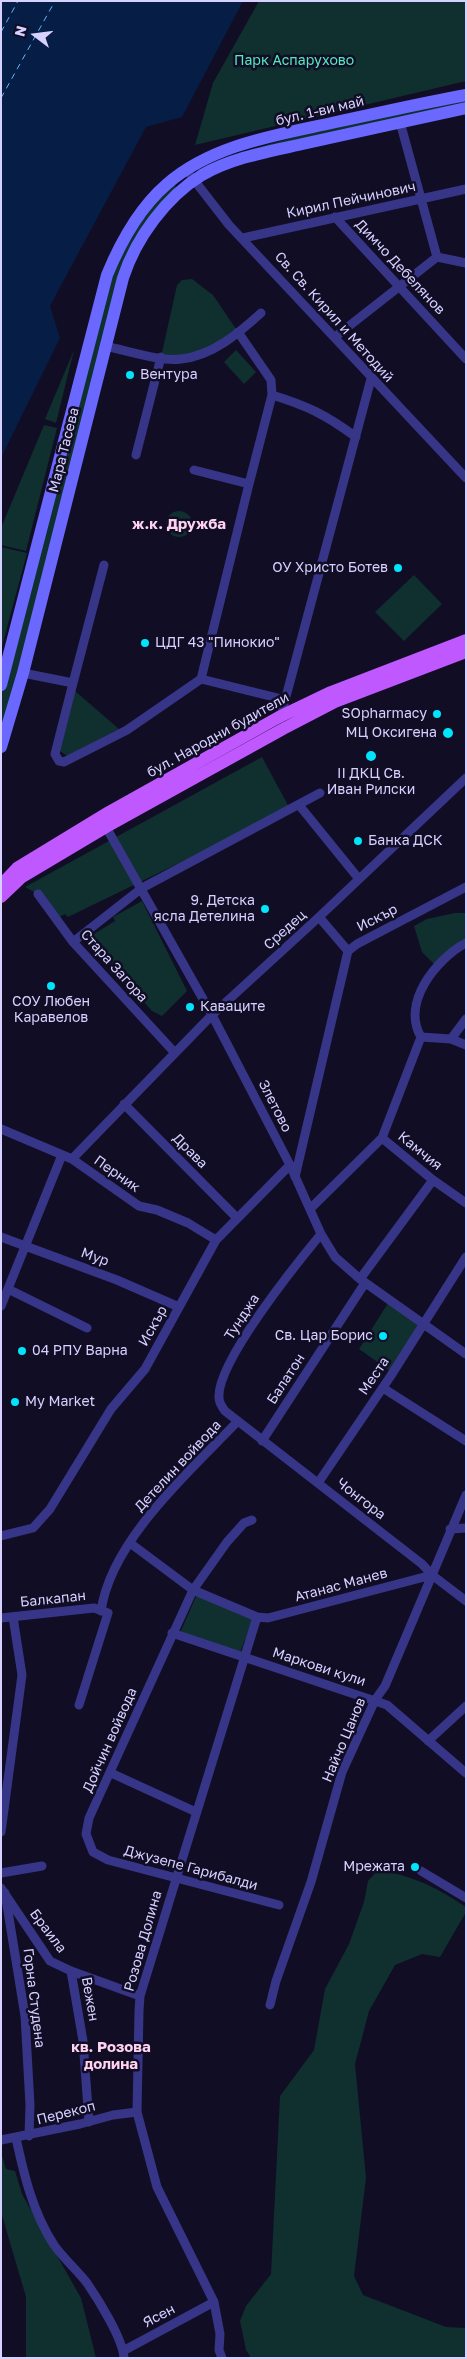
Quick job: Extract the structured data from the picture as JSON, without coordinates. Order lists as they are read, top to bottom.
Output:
{
  "streets": {
    "main road": ["бул. 1-ви май", "Мара Тасева", "бул. Народни будители"],
    "street": [
      "Кирил Пейчинович",
      "Димчо Дебелянов",
      "Св. Св. Кирил и Методий",
      "Искър",
      "Средец",
      "Стара Загора",
      "Злетово",
      "Драва",
      "Камчия",
      "Перник",
      "Мур",
      "Тунджа",
      "Места",
      "Балатон",
      "Детелин войвода",
      "Чонгора",
      "Атанас Манев",
      "Балкапан",
      "Маркови кули",
      "Дойчин войвода",
      "Найчо Цанов",
      "Джузепе Гарибалди",
      "Браила",
      "Розова Долина",
      "Горна Студена",
      "Вежен",
      "Перекоп",
      "Ясен"
    ]
  },
  "crossings": [
    ["бул. 1-ви май", "Св. Св. Кирил и Методий"],
    ["бул. 1-ви май", "Мара Тасева"],
    ["Кирил Пейчинович", "Димчо Дебелянов"],
    ["Кирил Пейчинович", "Св. Св. Кирил и Методий"],
    ["Св. Св. Кирил и Методий", "Мара Тасева"],
    ["бул. Народни будители", "Злетово"],
    ["Искър", "Злетово"],
    ["Искър", "Драва"],
    ["Искър", "Перник"],
    ["Искър", "Мур"],
    ["Средец", "Стара Загора"],
    ["Средец", "Злетово"],
    ["Средец", "Драва"],
    ["Средец", "Перник"],
    ["Злетово", "Тунджа"],
    ["Злетово", "Места"],
    ["Злетово", "Балатон"],
    ["Камчия", "Балатон"],
    ["Тунджа", "Детелин войвода"],
    ["Тунджа", "Чонгора"],
    ["Места", "Чонгора"],
    ["Балатон", "Чонгора"],
    ["Детелин войвода", "Чонгора"],
    ["Детелин войвода", "Балкапан"],
    ["Чонгора", "Атанас Манев"],
    ["Чонгора", "Найчо Цанов"],
    ["Атанас Манев", "Найчо Цанов"],
    ["Атанас Манев", "Розова Долина"],
    ["Маркови кули", "Дойчин войвода"],
    ["Маркови кули", "Найчо Цанов"],
    ["Маркови кули", "Розова Долина"],
    ["Дойчин войвода", "Джузепе Гарибалди"],
    ["Джузепе Гарибалди", "Розова Долина"],
    ["Браила", "Розова Долина"],
    ["Браила", "Горна Студена"],
    ["Браила", "Вежен"],
    ["Розова Долина", "Перекоп"],
    ["Розова Долина", "Ясен"],
    ["Горна Студена", "Перекоп"],
    ["Вежен", "Перекоп"]
  ],
  "districts": ["ж.к. Дружба", "кв. Розова долина"],
  "parks": ["Парк Аспарухово"],
  "places": [
    "Вентура",
    "ОУ Христо Ботев",
    "ЦДГ 43 \"Пинокио\"",
    "SOpharmacy",
    "МЦ Оксигена",
    "II ДКЦ Св. Иван Рилски",
    "Банка ДСК",
    "9. Детска ясла Детелина",
    "СОУ Любен Каравелов",
    "Каваците",
    "Св. Цар Борис",
    "04 РПУ Варна",
    "My Market",
    "Мрежата"
  ],
  "north": "left"
}
